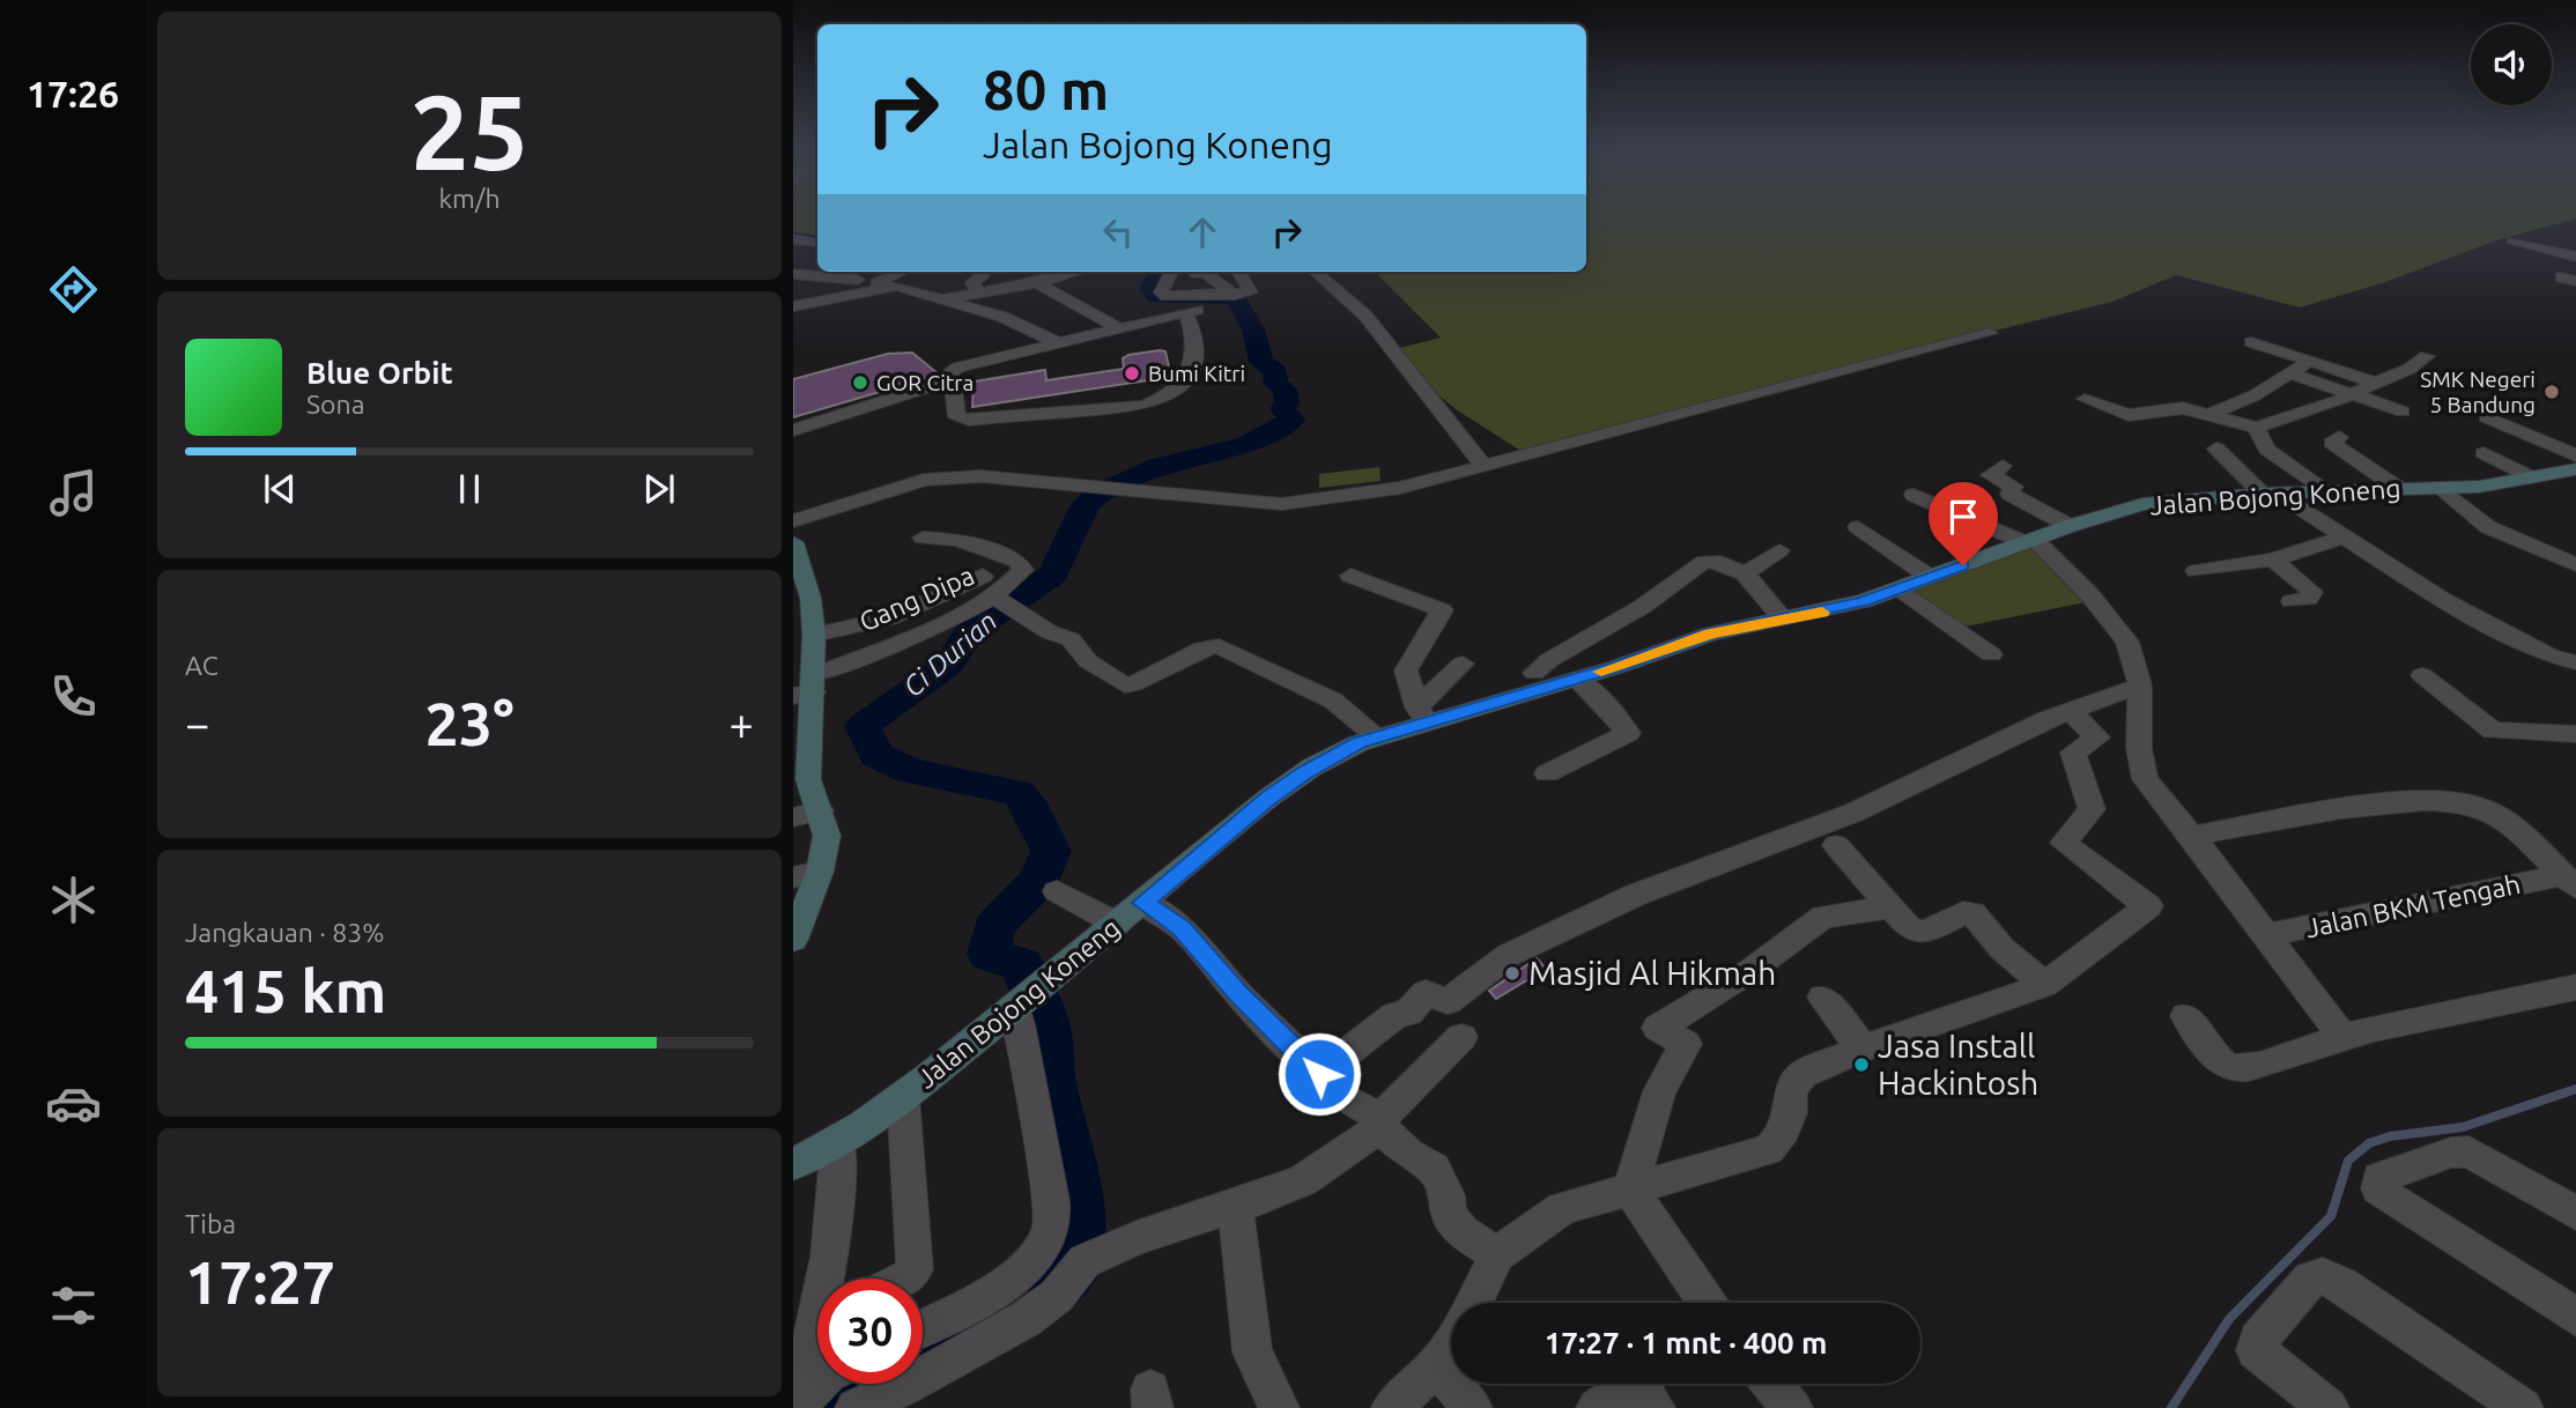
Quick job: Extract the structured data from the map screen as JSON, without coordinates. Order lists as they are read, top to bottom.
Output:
{
  "streets": {
    "street": ["Jalan Bojong Koneng", "Gang Dipa", "Jalan BKM Tengah"]
  },
  "water": ["Ci Durian"],
  "places": [
    "Bumi Kitri",
    "GOR Citra",
    "SMK Negeri 5 Bandung",
    "Masjid Al Hikmah",
    "Jasa Install Hackintosh"
  ],
  "page": {
    "tabs": "17:26",
    "tile": [
      ["25", "km/h"],
      "AC",
      ["Jangkauan · 83%", "415 km"],
      ["Tiba", "17:27"]
    ],
    "turn": ["80 m", "Jalan Bojong Koneng"],
    "song": ["Blue Orbit", "Sona"],
    "heat": ["−", "23°", "+"],
    "limit": "30",
    "trip": "17:27 · 1 mnt · 400 m"
  }
}
